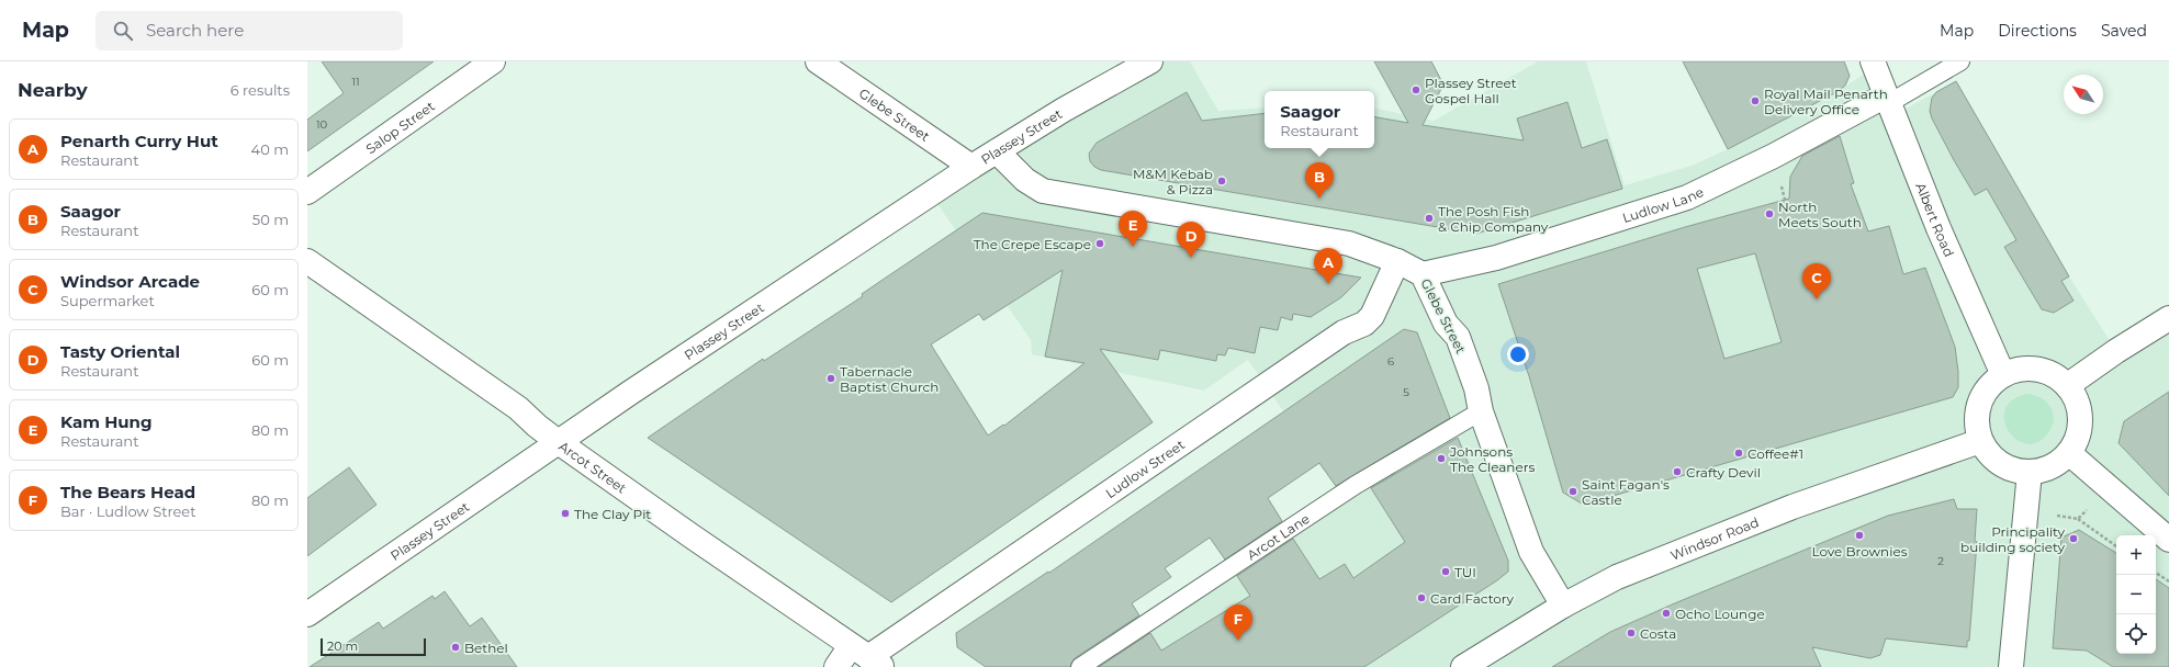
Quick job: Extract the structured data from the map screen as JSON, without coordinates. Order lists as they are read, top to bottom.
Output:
{
  "streets": {
    "street": [
      "Glebe Street",
      "Salop Street",
      "Plassey Street",
      "Ludlow Lane",
      "Albert Road",
      "Arcot Street",
      "Ludlow Street",
      "Windsor Road"
    ],
    "lane": ["Arcot Lane"]
  },
  "crossings": [
    ["Glebe Street", "Plassey Street"],
    ["Glebe Street", "Ludlow Lane"],
    ["Glebe Street", "Ludlow Street"],
    ["Glebe Street", "Arcot Lane"],
    ["Glebe Street", "Windsor Road"],
    ["Plassey Street", "Arcot Street"],
    ["Ludlow Lane", "Albert Road"],
    ["Albert Road", "Windsor Road"],
    ["Arcot Street", "Ludlow Street"]
  ],
  "places": [
    "Plassey Street Gospel Hall",
    "Royal Mail Penarth Delivery Office",
    "M&M Kebab & Pizza",
    "North Meets South",
    "The Posh Fish & Chip Company",
    "The Crepe Escape",
    "Tabernacle Baptist Church",
    "Coffee#1",
    "Johnsons The Cleaners",
    "Crafty Devil",
    "Saint Fagan's Castle",
    "The Clay Pit",
    "Love Brownies",
    "Principality building society",
    "TUI",
    "Card Factory",
    "Ocho Lounge",
    "Costa",
    "Bethel"
  ],
  "house_numbers": [
    "11",
    "10",
    "6",
    "5",
    "2"
  ],
  "scale_bar": "20 m",
  "north": "top left",
  "page": {
    "header": "Map",
    "search": "Search here",
    "nav": ["Map", "Directions", "Saved"],
    "heading": ["Nearby", "6 results"],
    "popup": ["Saagor", "Restaurant"],
    "list": [
      {
        "mark": "A",
        "name": "Penarth Curry Hut",
        "note": "Restaurant",
        "value": "40 m"
      },
      {
        "mark": "B",
        "name": "Saagor",
        "note": "Restaurant",
        "value": "50 m"
      },
      {
        "mark": "C",
        "name": "Windsor Arcade",
        "note": "Supermarket",
        "value": "60 m"
      },
      {
        "mark": "D",
        "name": "Tasty Oriental",
        "note": "Restaurant",
        "value": "60 m"
      },
      {
        "mark": "E",
        "name": "Kam Hung",
        "note": "Restaurant",
        "value": "80 m"
      },
      {
        "mark": "F",
        "name": "The Bears Head",
        "note": "Bar · Ludlow Street",
        "value": "80 m"
      }
    ],
    "pins": [
      "B",
      "E",
      "D",
      "A",
      "C",
      "F"
    ],
    "map_buttons": ["+", "−"],
    "scale": "20 m"
  }
}
